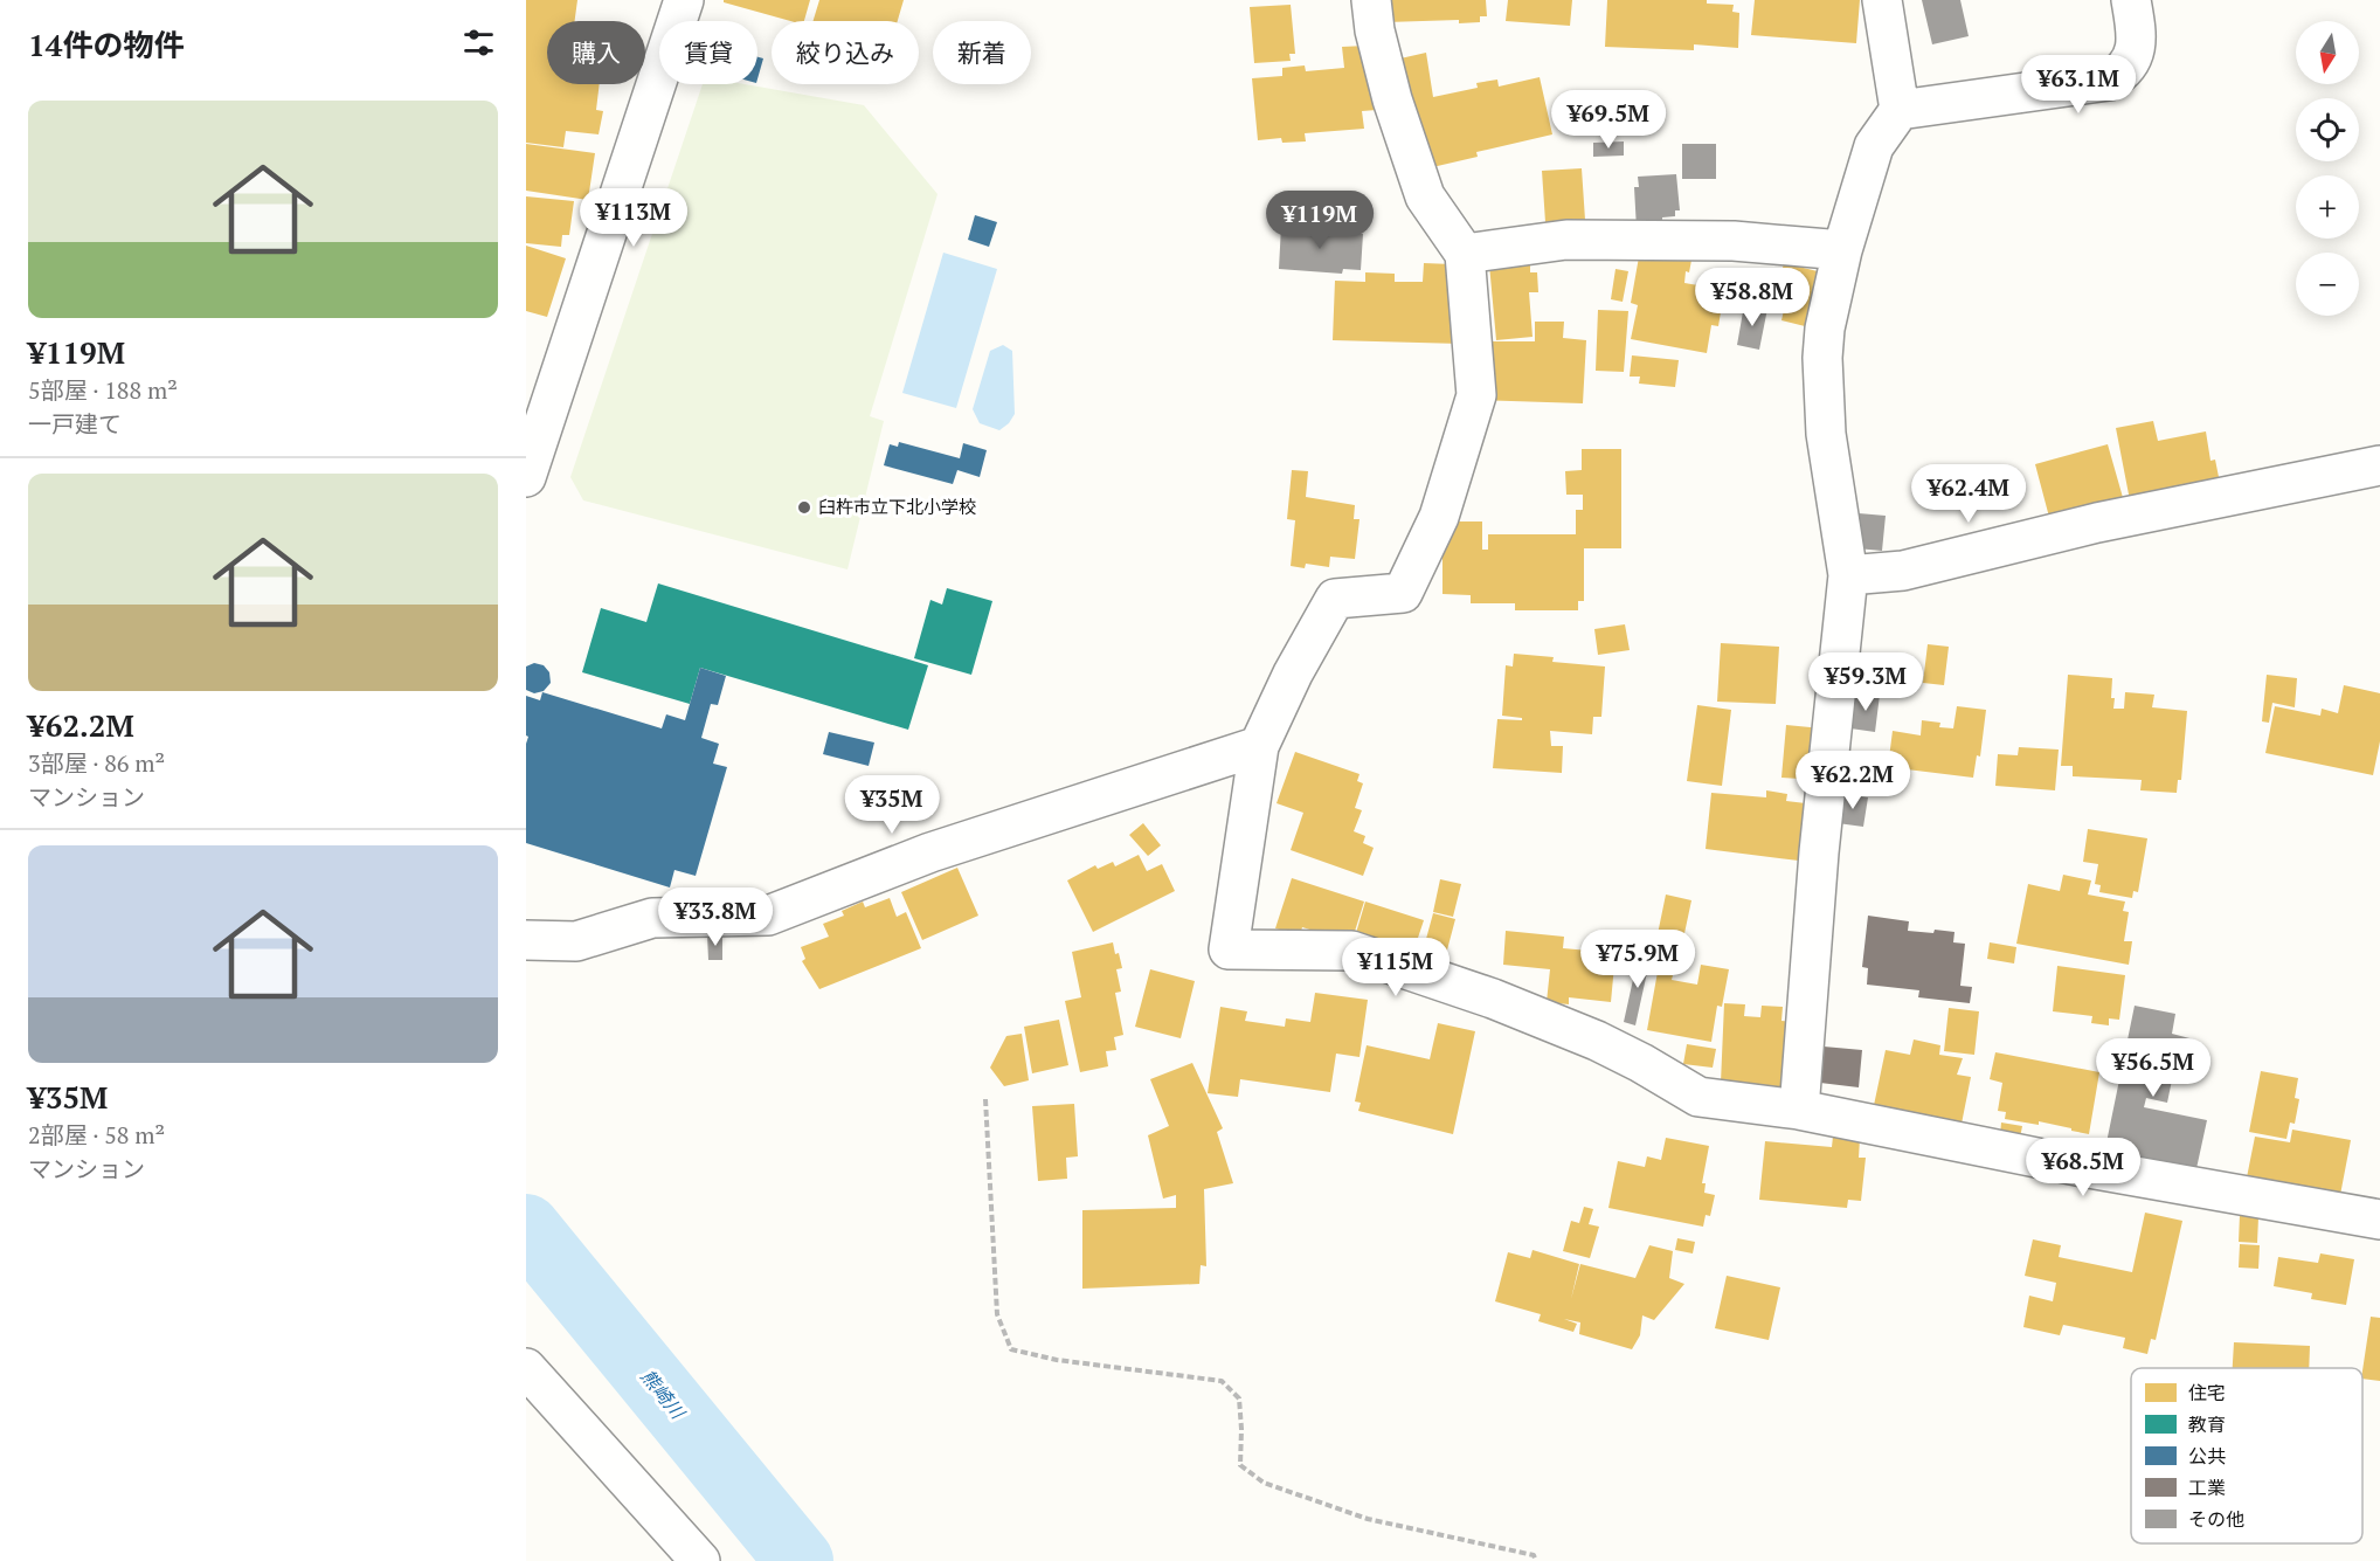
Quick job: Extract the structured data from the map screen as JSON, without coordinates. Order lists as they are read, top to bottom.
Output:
{
  "water": ["熊崎川"],
  "places": ["臼杵市立下北小学校"],
  "legend": [
    "住宅",
    "教育",
    "公共",
    "工業",
    "その他"
  ],
  "north": "bottom",
  "page": {
    "heading": "14件の物件",
    "map_buttons": ["+", "−"],
    "chip": [
      "購入",
      "賃貸",
      "絞り込み",
      "新着"
    ],
    "price": [
      "¥63.1M",
      "¥69.5M",
      "¥113M",
      "¥119M",
      "¥58.8M",
      "¥62.4M",
      "¥59.3M",
      "¥62.2M",
      "¥35M",
      "¥33.8M",
      "¥75.9M",
      "¥115M",
      "¥56.5M",
      "¥68.5M"
    ],
    "list": [
      {
        "name": "¥119M",
        "note": "5部屋 · 188 m² · 一戸建て"
      },
      {
        "name": "¥62.2M",
        "note": "3部屋 · 86 m² · マンション"
      },
      {
        "name": "¥35M",
        "note": "2部屋 · 58 m² · マンション"
      }
    ]
  }
}
